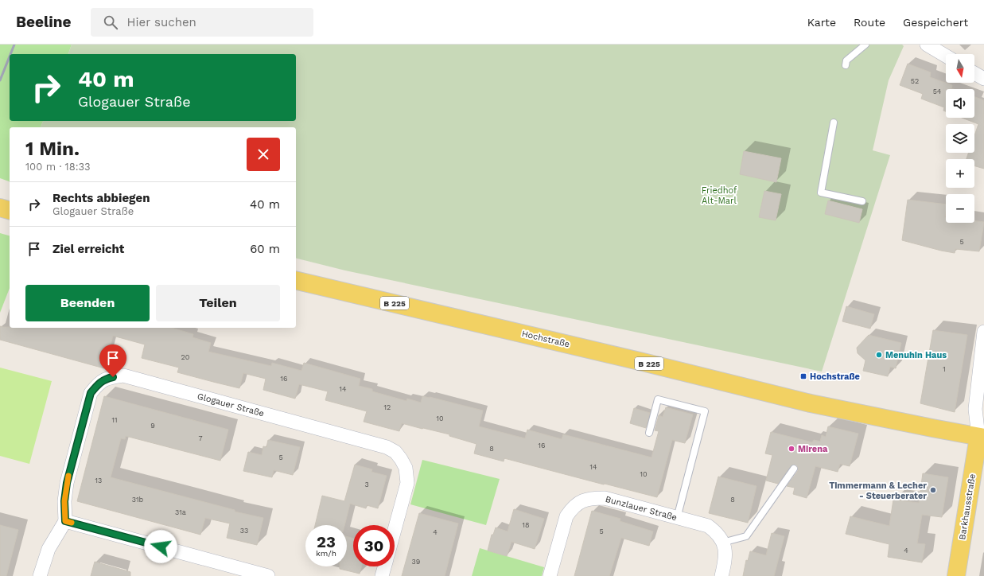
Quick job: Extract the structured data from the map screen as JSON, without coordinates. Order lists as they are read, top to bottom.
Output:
{
  "streets": {
    "main road": ["B 225", "Hochstraße", "Barkhausstraße"],
    "street": ["Glogauer Straße", "Bunzlauer Straße"]
  },
  "crossings": [
    ["Hochstraße", "Barkhausstraße"]
  ],
  "parks": ["Friedhof Alt-Marl"],
  "places": {
    "other": ["Menuhin Haus", "Mirena", "Timmermann & Lecher - Steuerberater"],
    "transit": ["Hochstraße"]
  },
  "house_numbers": [
    "52",
    "54",
    "5",
    "20",
    "1",
    "16",
    "14",
    "12",
    "10",
    "11",
    "9",
    "7",
    "16",
    "8",
    "5",
    "14",
    "10",
    "13",
    "3",
    "31b",
    "8",
    "31a",
    "18",
    "33",
    "5",
    "4",
    "4",
    "39"
  ],
  "north": "bottom",
  "page": {
    "header": "Beeline",
    "search": "Hier suchen",
    "nav": ["Karte", "Route", "Gespeichert"],
    "map_buttons": ["+", "−"],
    "turn": ["40 m", "Glogauer Straße"],
    "heading": ["1 Min.", "100 m · 18:33"],
    "list": [
      {
        "name": "Rechts abbiegen",
        "note": "Glogauer Straße",
        "value": "40 m"
      },
      {
        "name": "Ziel erreicht",
        "value": "60 m"
      }
    ],
    "buttons": ["Beenden", "Teilen"],
    "speed": "23 km/h",
    "limit": "30"
  }
}
